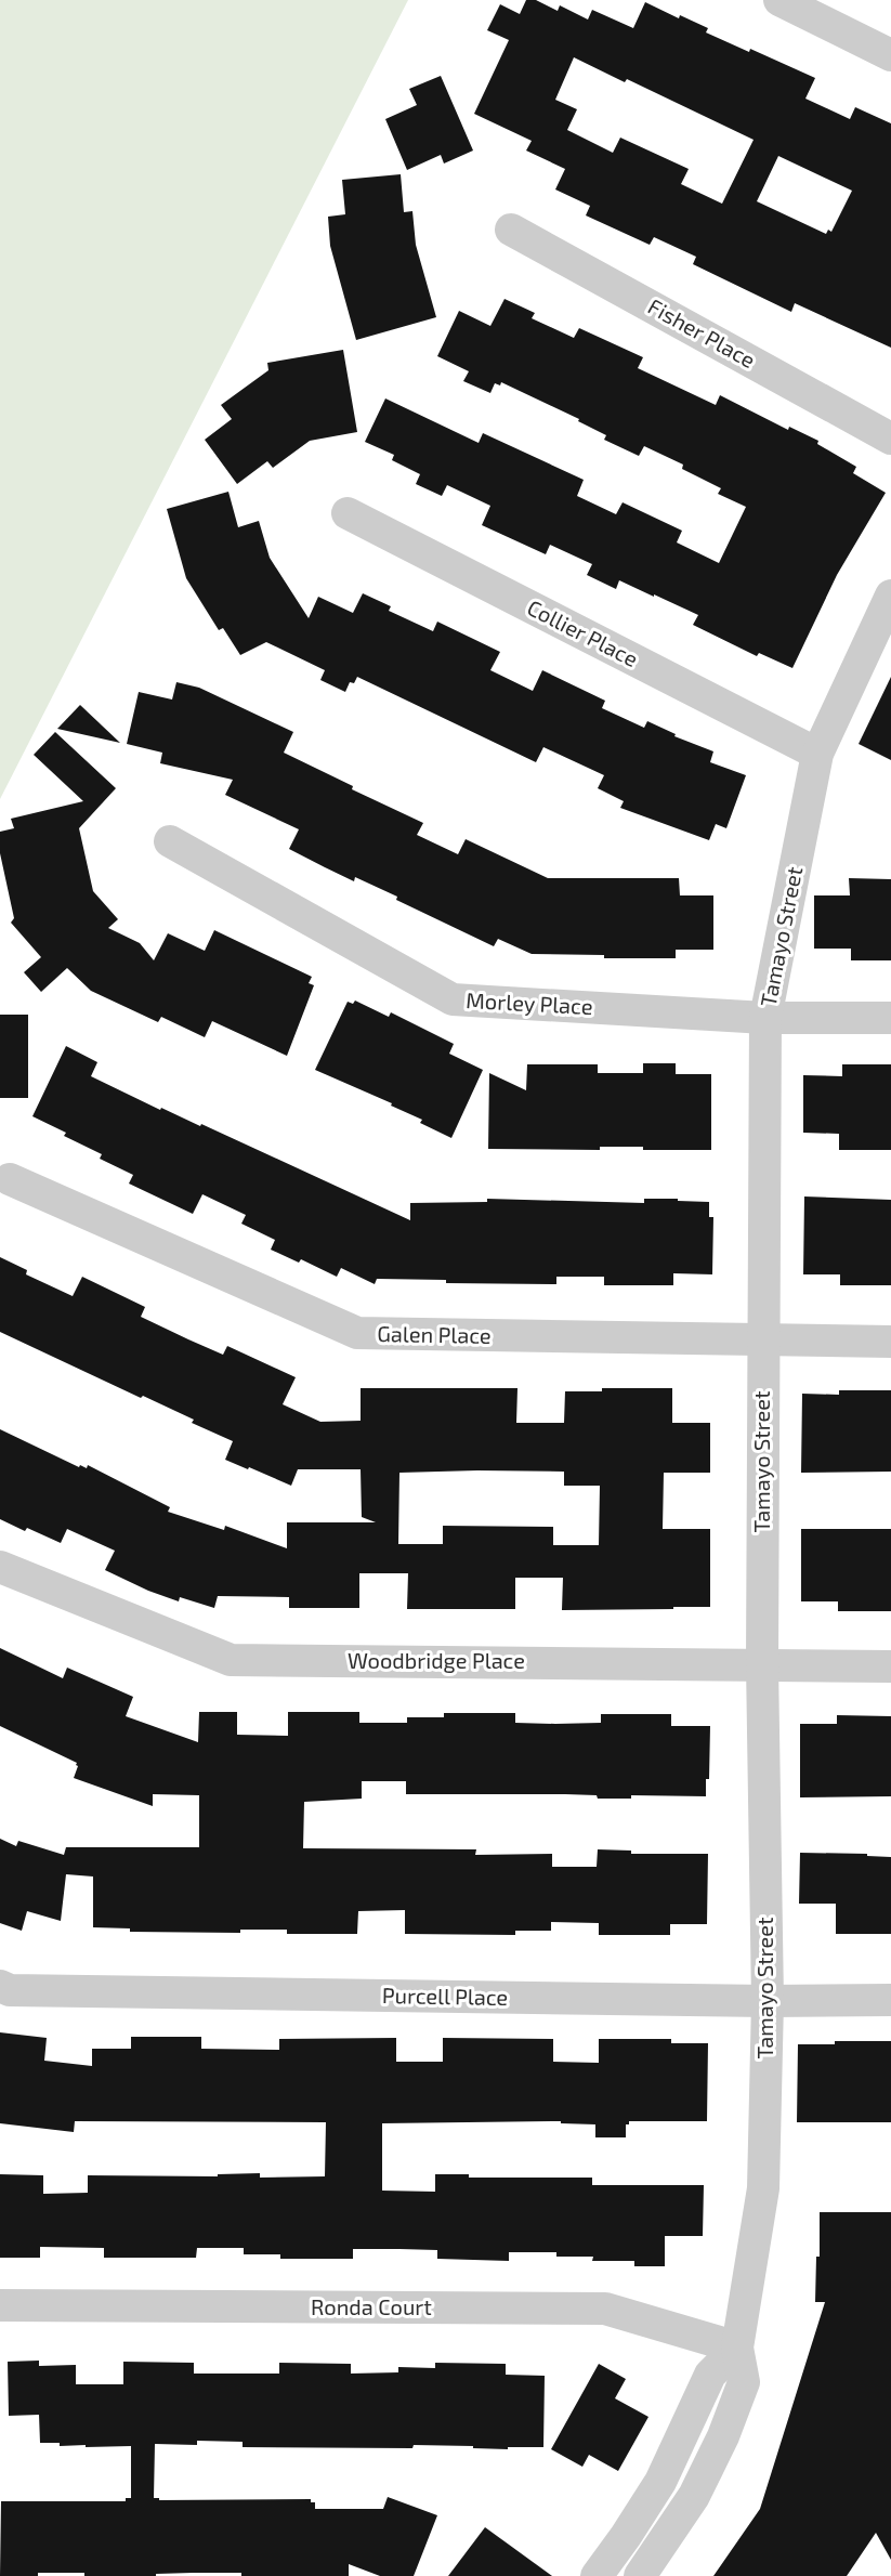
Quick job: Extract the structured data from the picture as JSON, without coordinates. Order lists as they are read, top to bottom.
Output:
{
  "streets": {
    "street": [
      "Fisher Place",
      "Collier Place",
      "Tamayo Street",
      "Morley Place",
      "Galen Place",
      "Woodbridge Place",
      "Purcell Place",
      "Ronda Court"
    ]
  },
  "crossings": [
    ["Collier Place", "Tamayo Street"],
    ["Tamayo Street", "Morley Place"],
    ["Tamayo Street", "Galen Place"],
    ["Tamayo Street", "Woodbridge Place"],
    ["Tamayo Street", "Purcell Place"],
    ["Tamayo Street", "Ronda Court"]
  ]
}
